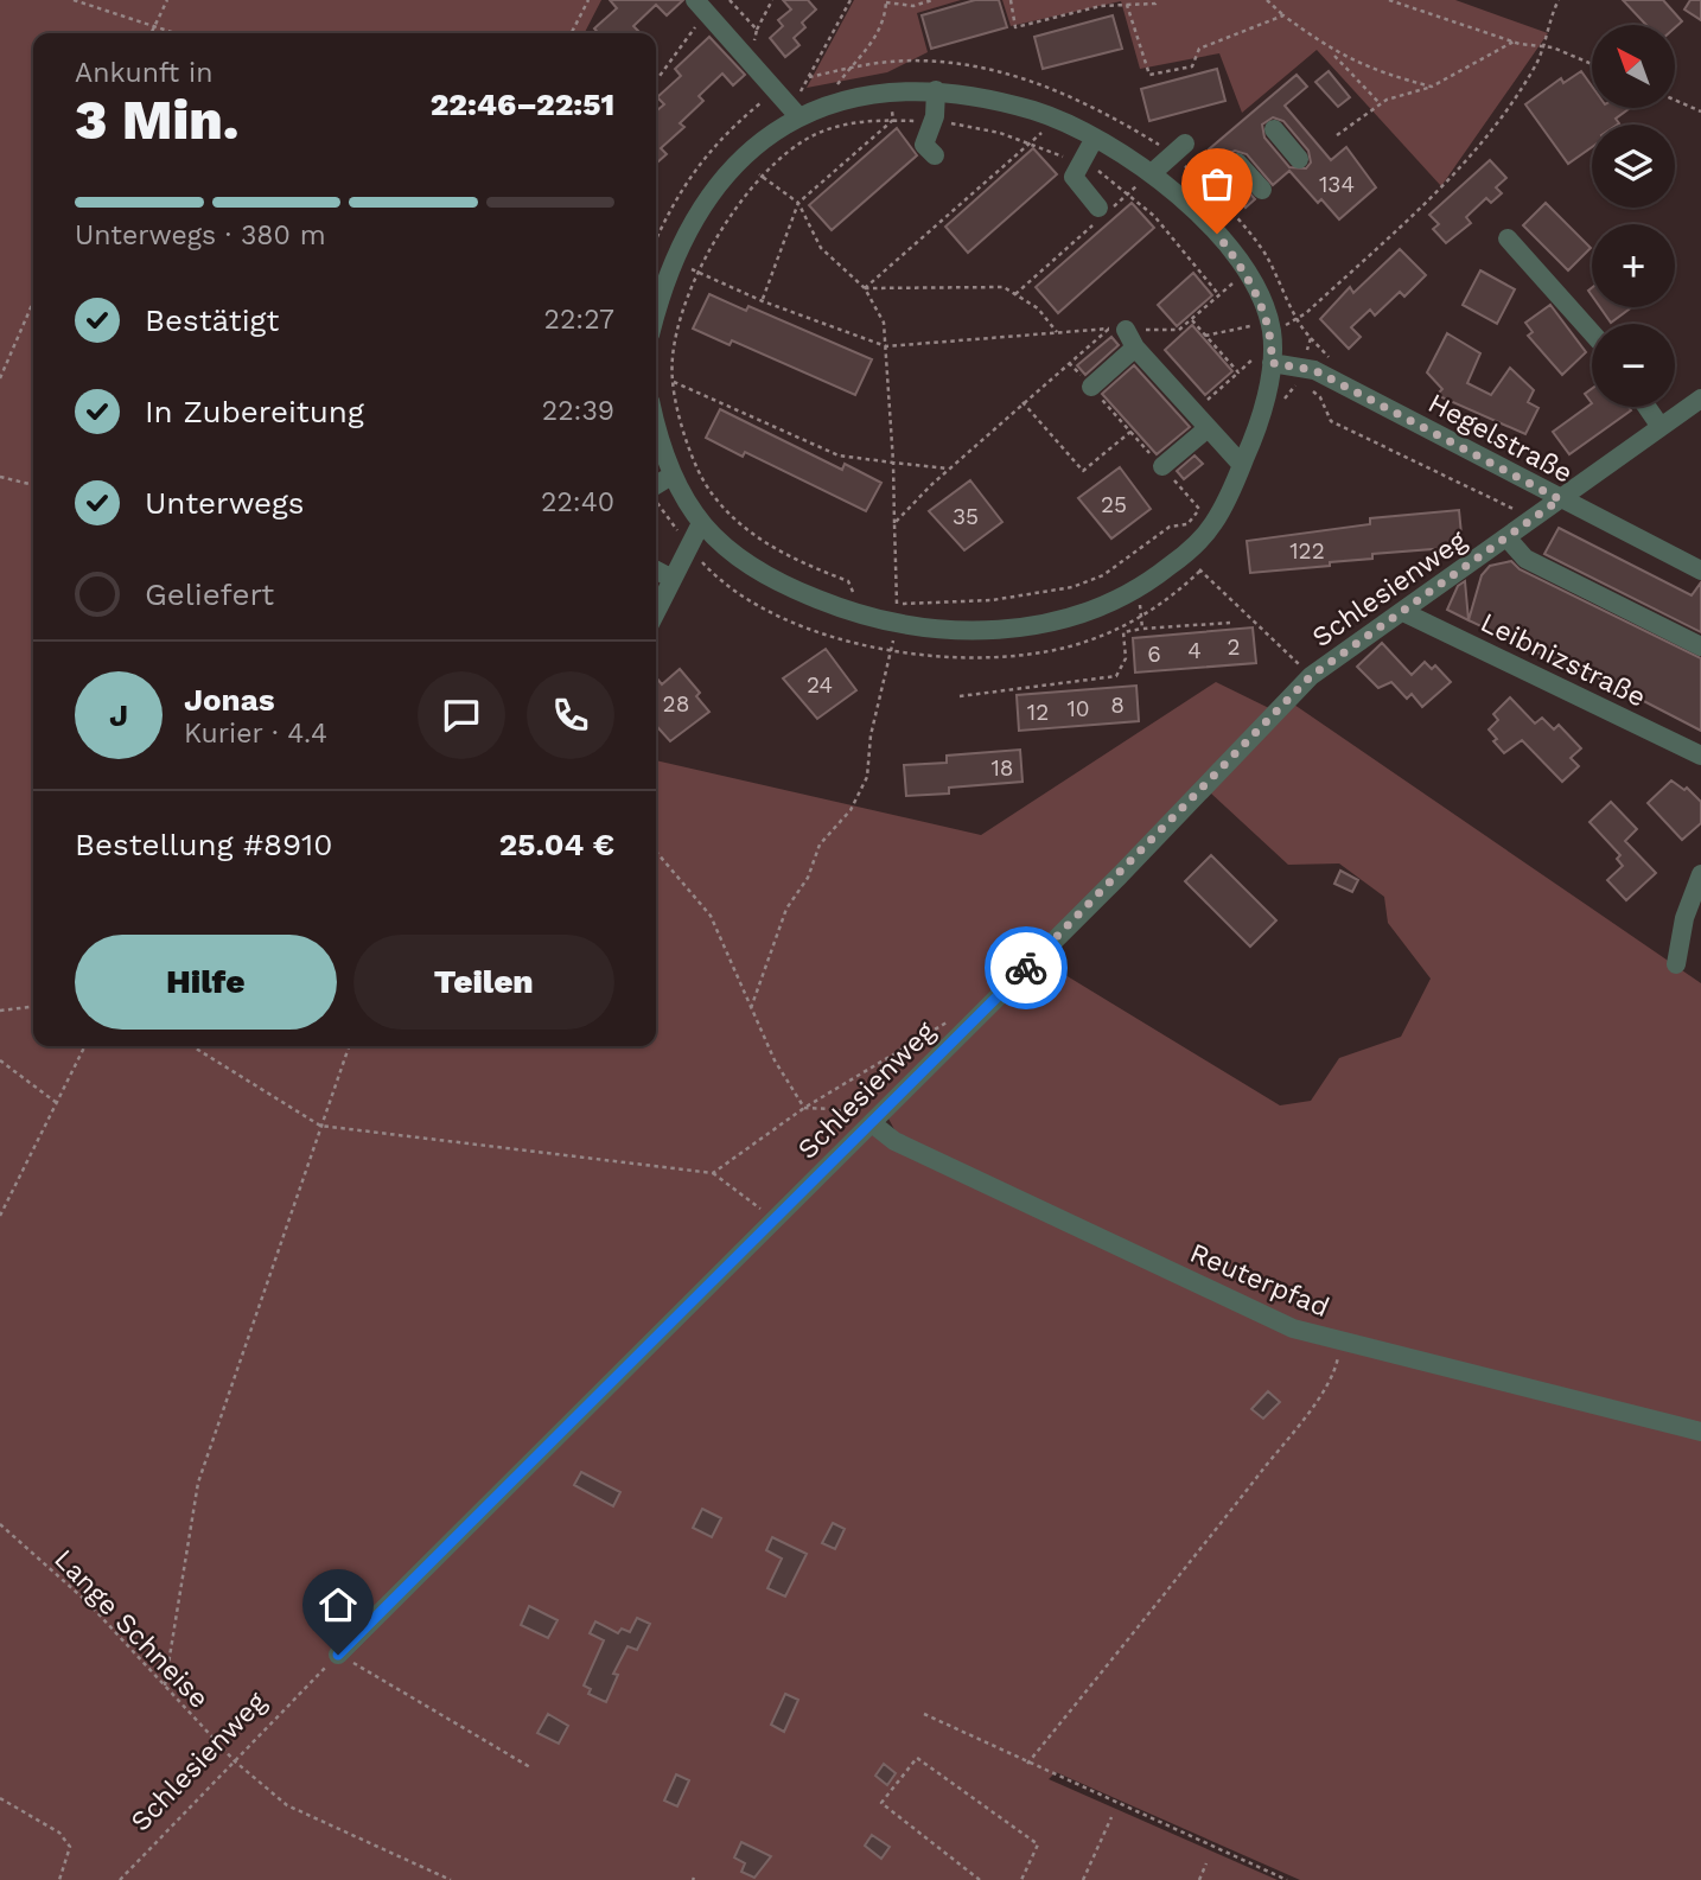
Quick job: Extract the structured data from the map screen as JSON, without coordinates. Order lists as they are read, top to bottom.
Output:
{
  "streets": {
    "street": [
      "Hegelstraße",
      "Schlesienweg",
      "Leibnizstraße",
      "Reuterpfad"
    ],
    "path": ["Lange Schneise"]
  },
  "crossings": [
    ["Hegelstraße", "Schlesienweg"],
    ["Schlesienweg", "Leibnizstraße"],
    ["Schlesienweg", "Reuterpfad"],
    ["Schlesienweg", "Lange Schneise"]
  ],
  "house_numbers": [
    "134",
    "25",
    "35",
    "122",
    "2",
    "4",
    "6",
    "24",
    "28",
    "8",
    "10",
    "12",
    "18"
  ],
  "north": "top left",
  "page": {
    "map_buttons": ["+", "−"],
    "heading": ["3 Min.", "Ankunft in", "22:46–22:51"],
    "panel": [
      "Jonas",
      "Kurier · 4.4",
      "Bestellung #8910",
      "25.04 €"
    ],
    "bar": "Unterwegs · 380 m",
    "list": [
      ["Bestätigt", "22:27"],
      ["In Zubereitung", "22:39"],
      ["Unterwegs", "22:40"],
      "Geliefert"
    ],
    "round": "J",
    "buttons": ["Hilfe", "Teilen"]
  }
}
